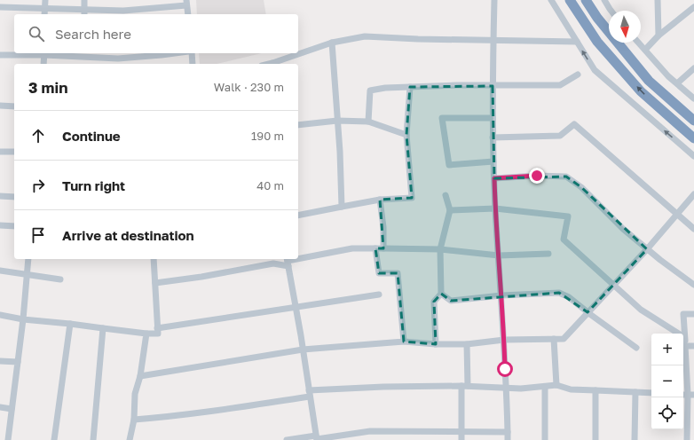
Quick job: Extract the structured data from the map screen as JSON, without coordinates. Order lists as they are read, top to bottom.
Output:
{
  "north": "bottom",
  "page": {
    "search": "Search here",
    "heading": ["3 min", "Walk · 230 m"],
    "list": [
      ["Continue", "190 m"],
      ["Turn right", "40 m"],
      "Arrive at destination"
    ],
    "map_buttons": ["+", "−"]
  }
}
